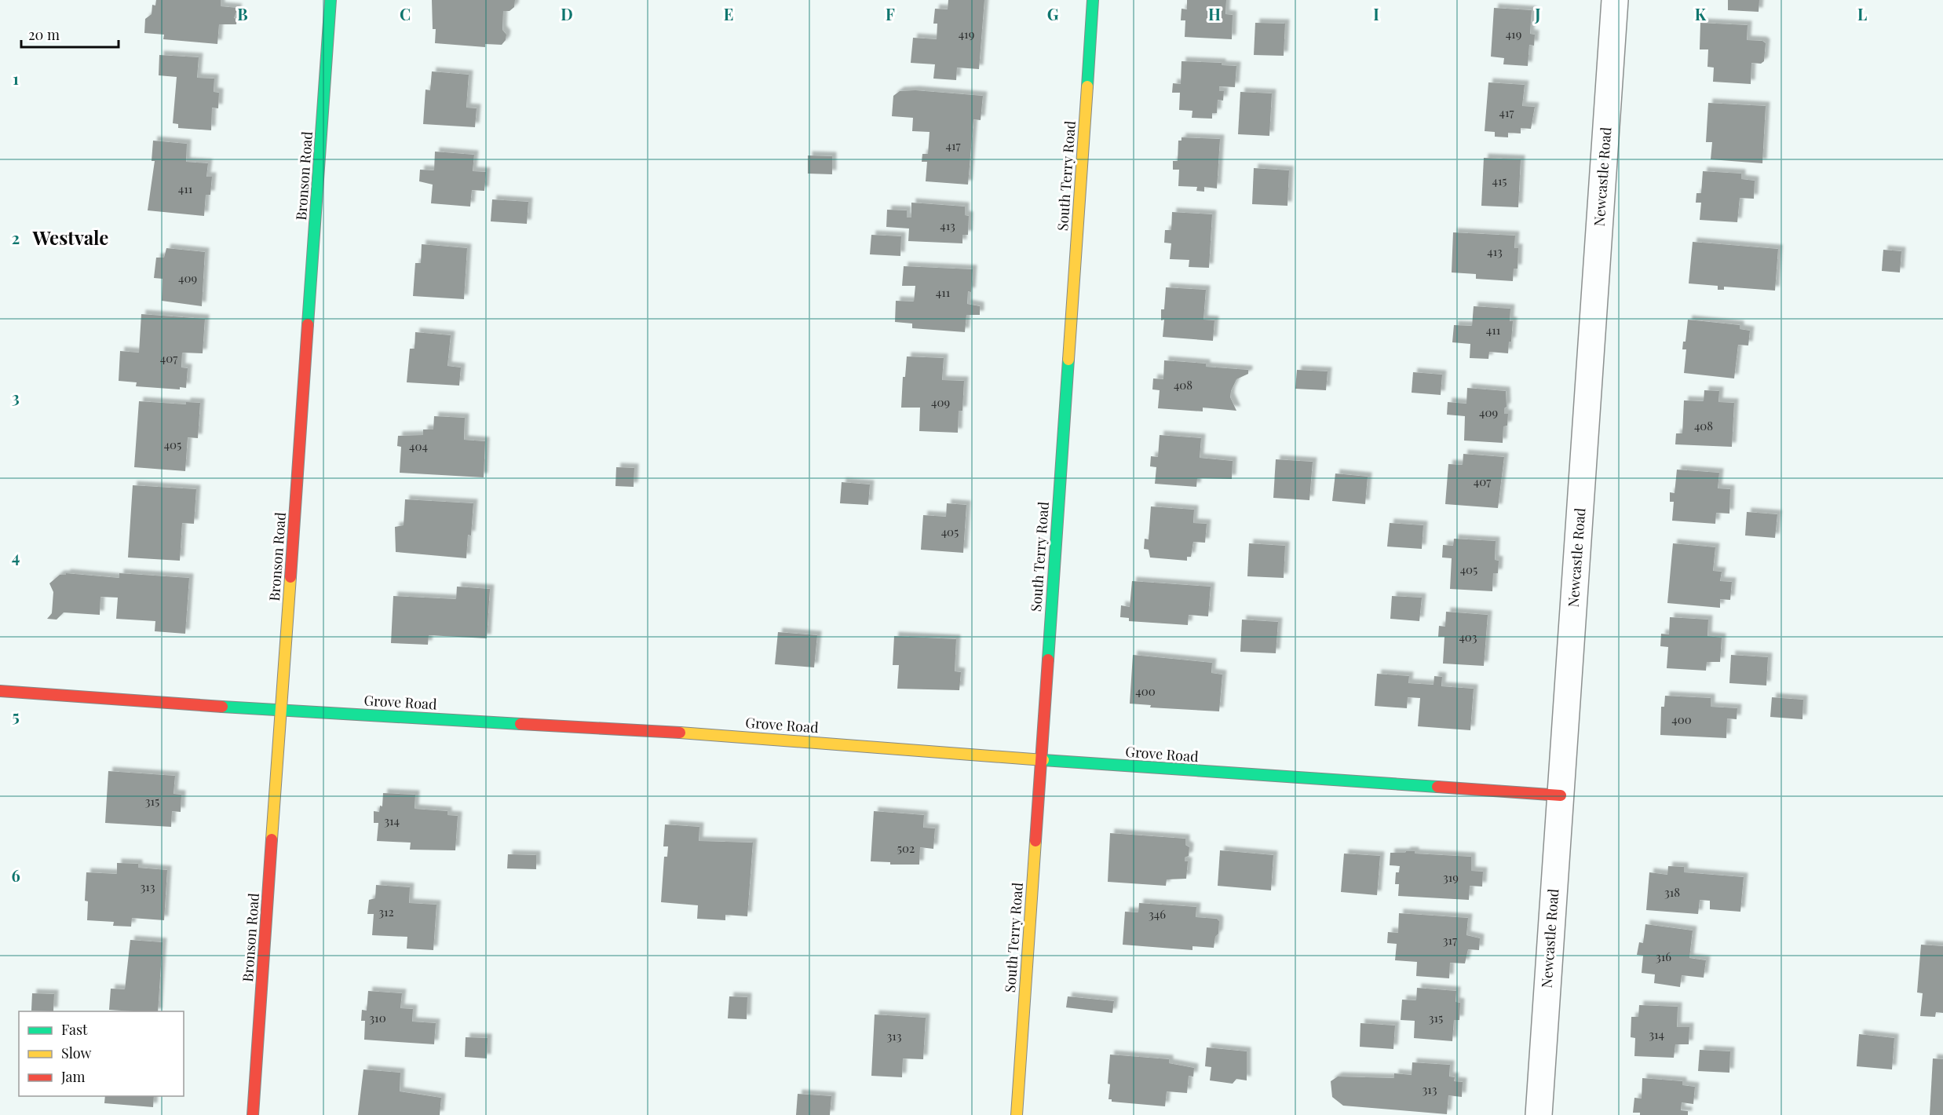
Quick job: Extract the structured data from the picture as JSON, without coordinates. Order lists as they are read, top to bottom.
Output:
{
  "streets": {
    "street": [
      "Bronson Road",
      "South Terry Road",
      "Newcastle Road",
      "Grove Road"
    ]
  },
  "crossings": [
    ["Bronson Road", "Grove Road"],
    ["South Terry Road", "Grove Road"],
    ["Newcastle Road", "Grove Road"]
  ],
  "districts": ["Westvale"],
  "house_numbers": [
    "419",
    "419",
    "417",
    "417",
    "415",
    "411",
    "413",
    "413",
    "409",
    "411",
    "411",
    "407",
    "408",
    "409",
    "409",
    "408",
    "405",
    "404",
    "407",
    "405",
    "405",
    "403",
    "400",
    "400",
    "315",
    "314",
    "502",
    "319",
    "313",
    "318",
    "312",
    "346",
    "317",
    "316",
    "310",
    "315",
    "314",
    "313",
    "313"
  ],
  "legend": ["Fast", "Slow", "Jam"],
  "scale_bar": "20 m",
  "grid": {
    "columns": [
      "B",
      "C",
      "D",
      "E",
      "F",
      "G",
      "H",
      "I",
      "J",
      "K",
      "L"
    ],
    "rows": [
      "1",
      "2",
      "3",
      "4",
      "5",
      "6"
    ]
  }
}
